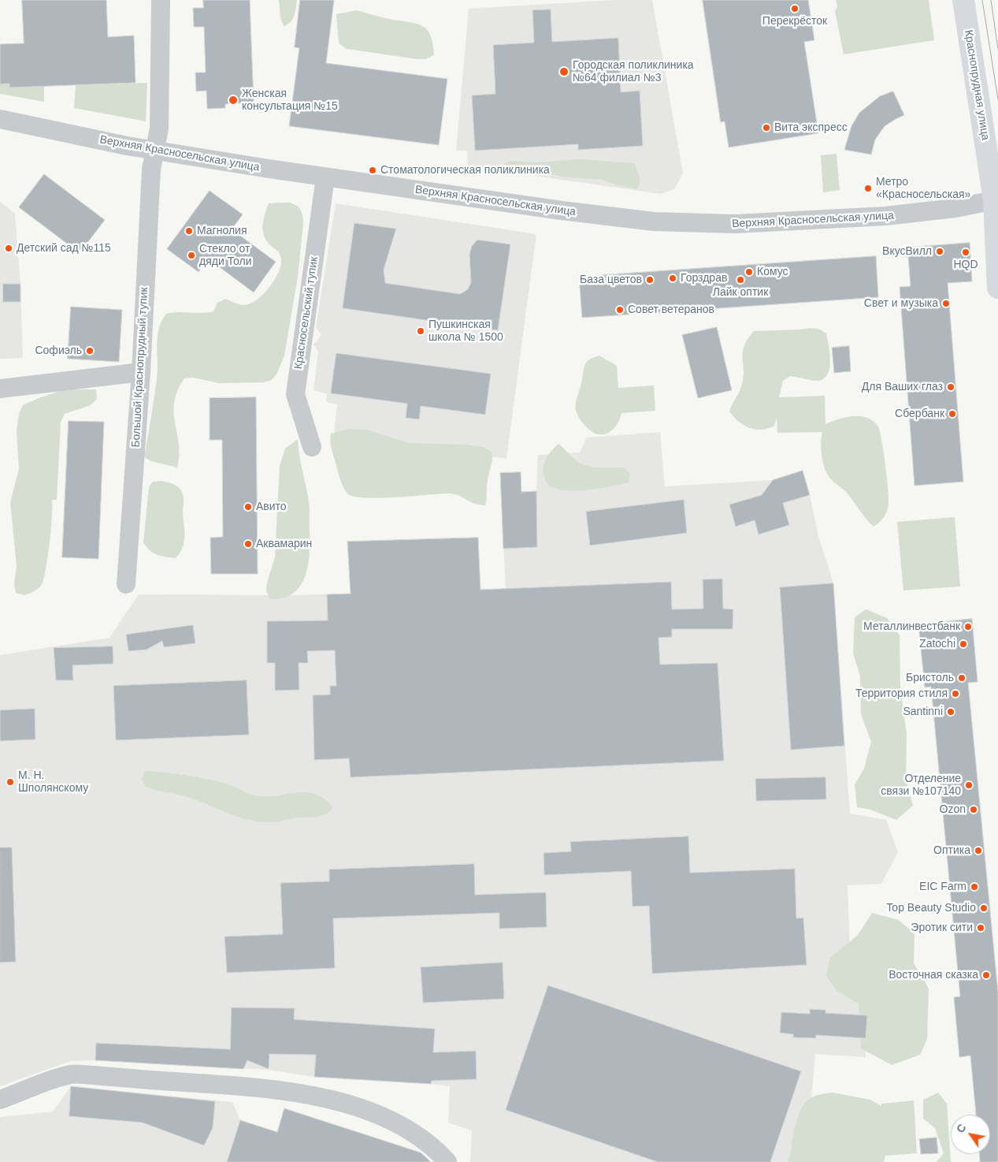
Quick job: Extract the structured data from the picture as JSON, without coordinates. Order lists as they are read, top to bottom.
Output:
{
  "streets": {
    "main road": ["Краснопрудная улица"],
    "street": ["Верхняя Красносельская улица", "Красносельский тупик", "Большой Краснопрудный тупик"]
  },
  "crossings": [
    ["Краснопрудная улица", "Верхняя Красносельская улица"],
    ["Верхняя Красносельская улица", "Красносельский тупик"],
    ["Верхняя Красносельская улица", "Большой Краснопрудный тупик"]
  ],
  "places": [
    "Перекрёсток",
    "Городская поликлиника №64 филиал №3",
    "Женская консультация №15",
    "Вита экспресс",
    "Стоматологическая поликлиника",
    "Метро «Красносельская»",
    "Магнолия",
    "Детский сад №115",
    "ВкусВилл",
    "HQD",
    "Стекло от дяди Толи",
    "Комус",
    "Горздрав",
    "База цветов",
    "Лайк оптик",
    "Свет и музыка",
    "Совет ветеранов",
    "Пушкинская школа № 1500",
    "Софиэль",
    "Для Ваших глаз",
    "Сбербанк",
    "Авито",
    "Аквамарин",
    "Металлинвестбанк",
    "Zatochi",
    "Бристоль",
    "Территория стиля",
    "Santinni",
    "М. Н. Шполянскому",
    "Отделение связи №107140",
    "Ozon",
    "Оптика",
    "EIC Farm",
    "Top Beauty Studio",
    "Эротик сити",
    "Восточная сказка"
  ],
  "north": "top left"
}
